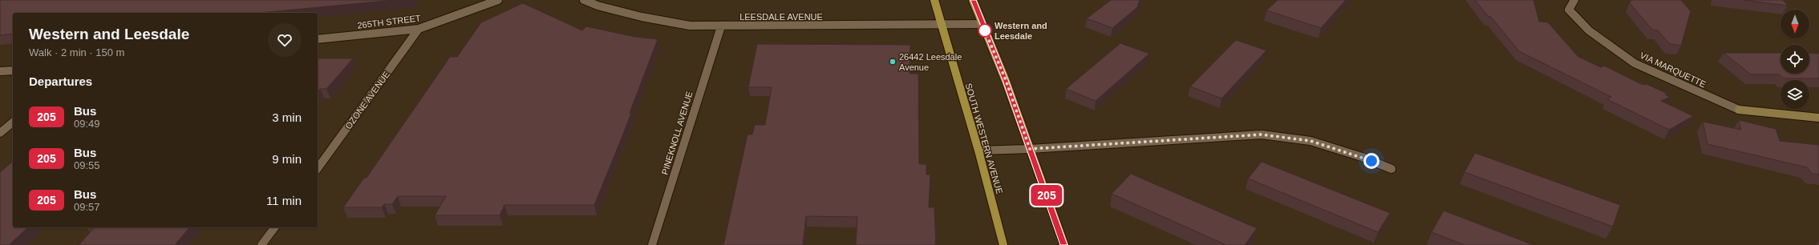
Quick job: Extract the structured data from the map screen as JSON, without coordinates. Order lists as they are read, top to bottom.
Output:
{
  "streets": {
    "main road": ["SOUTH WESTERN AVENUE"],
    "street": [
      "LEESDALE AVENUE",
      "265TH STREET",
      "VIA MARQUETTE",
      "OZONE AVENUE",
      "PINEKNOLL AVENUE"
    ]
  },
  "crossings": [
    ["LEESDALE AVENUE", "PINEKNOLL AVENUE"],
    ["LEESDALE AVENUE", "SOUTH WESTERN AVENUE"],
    ["265TH STREET", "OZONE AVENUE"]
  ],
  "places": ["Western and Leesdale", "26442 Leesdale Avenue"],
  "lines": ["bus line 205"],
  "north": "bottom",
  "page": {
    "on_map": "205",
    "heading": [
      ["Western and Leesdale", "Walk · 2 min · 150 m"],
      "Departures"
    ],
    "list": [
      {
        "mark": "205",
        "name": "Bus",
        "note": "09:49",
        "value": "3 min"
      },
      {
        "mark": "205",
        "name": "Bus",
        "note": "09:55",
        "value": "9 min"
      },
      {
        "mark": "205",
        "name": "Bus",
        "note": "09:57",
        "value": "11 min"
      }
    ]
  }
}
